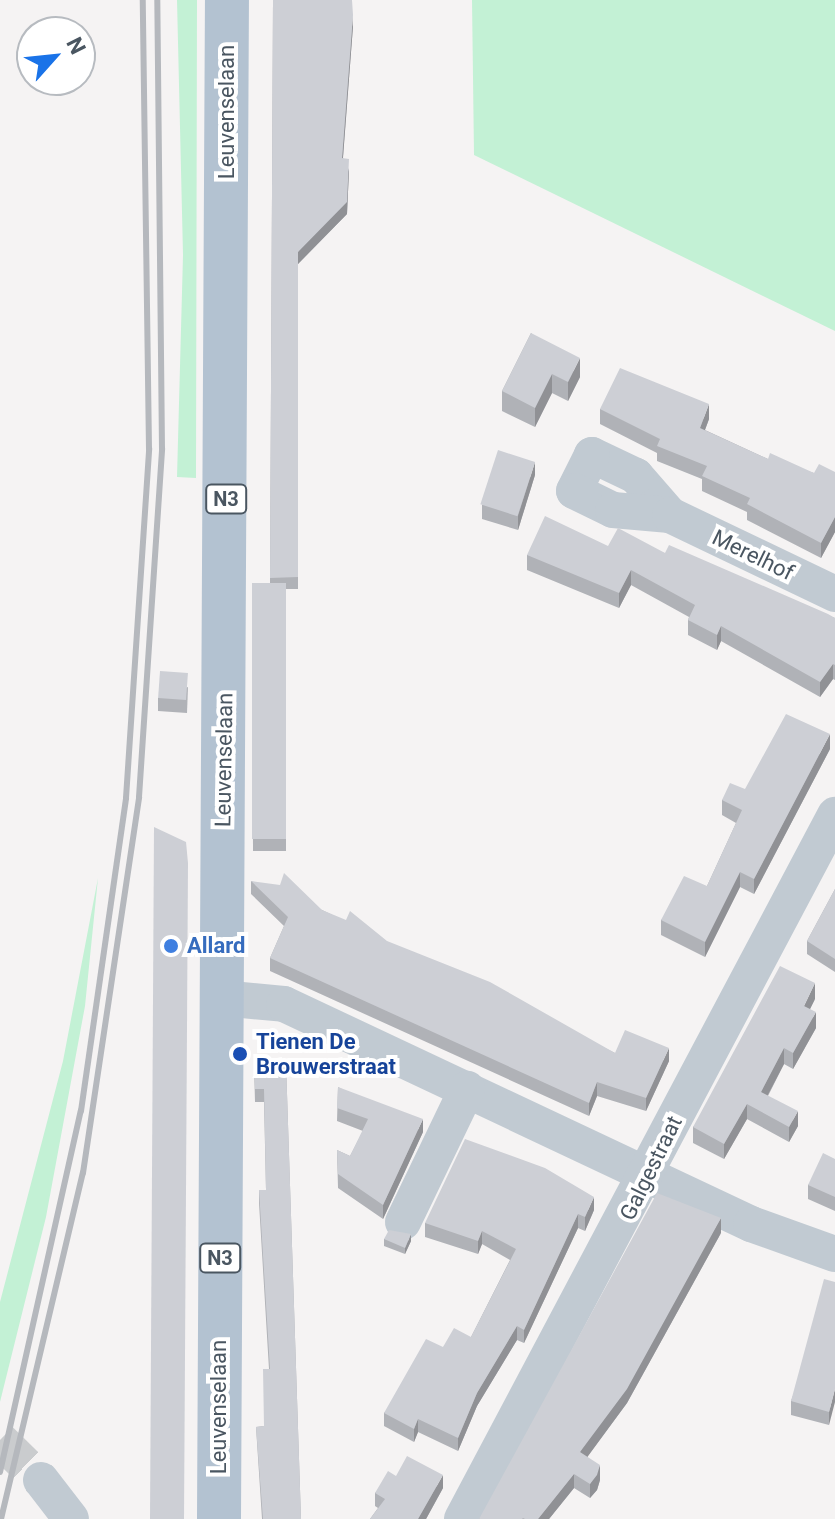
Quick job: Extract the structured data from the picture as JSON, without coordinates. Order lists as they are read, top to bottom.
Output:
{
  "streets": {
    "main road": ["Leuvenselaan", "N3"],
    "street": ["Merelhof", "Galgestraat"]
  },
  "places": ["Allard", "Tienen De Brouwerstraat"],
  "north": "top right"
}
